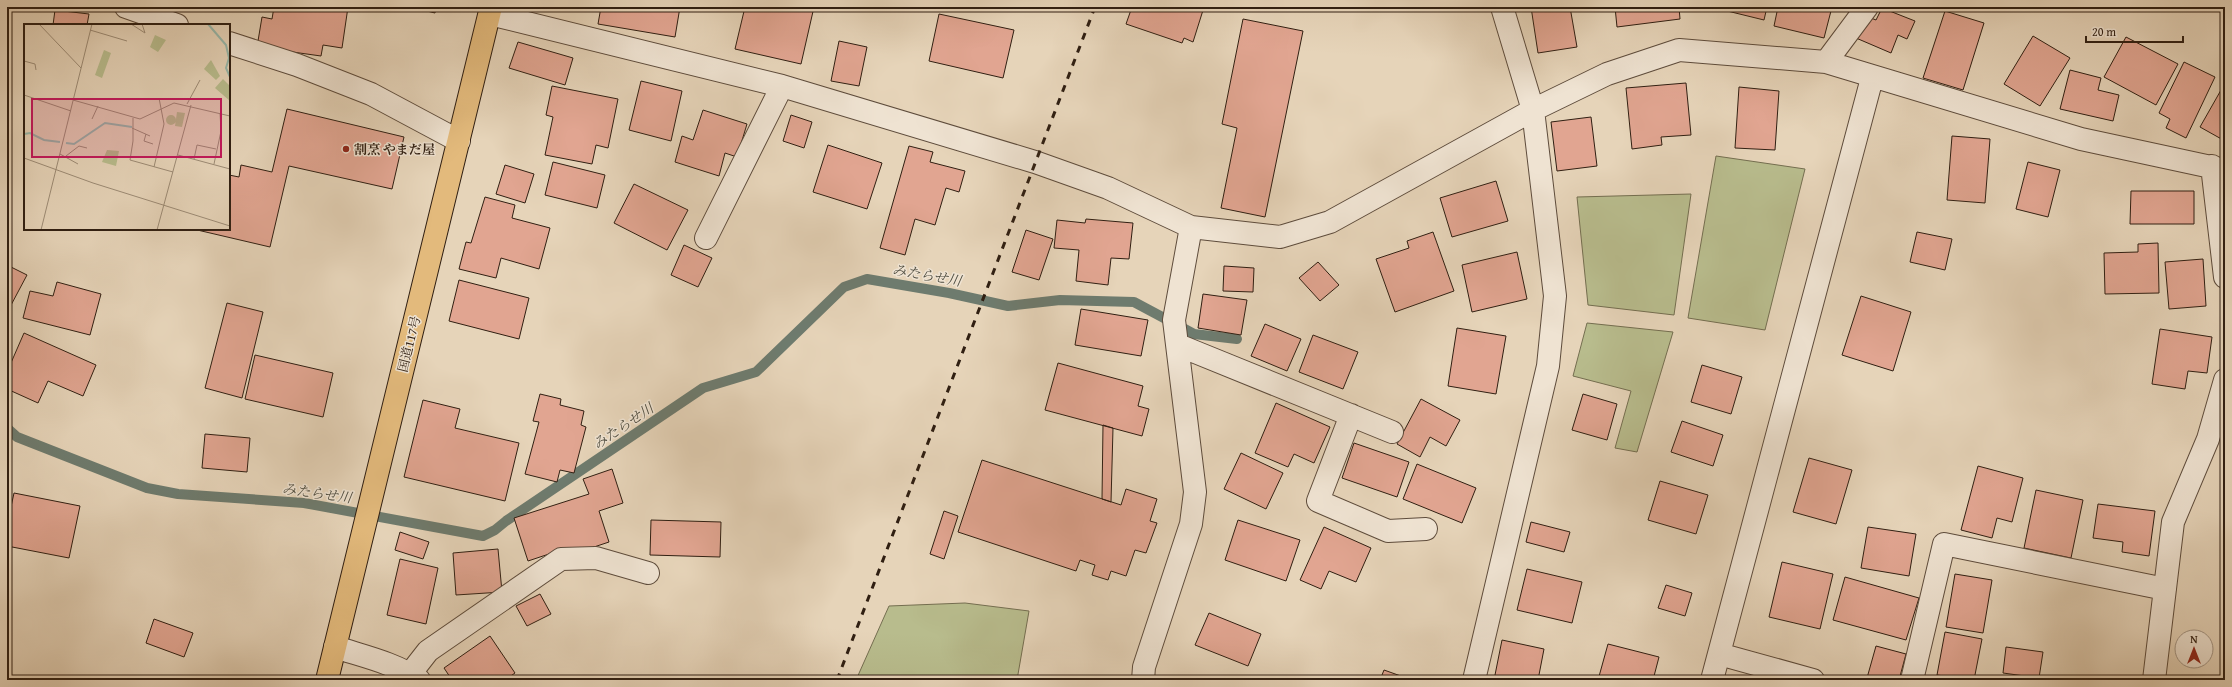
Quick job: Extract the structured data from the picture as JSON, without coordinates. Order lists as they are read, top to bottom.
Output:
{
  "streets": {
    "highway": ["国道117号"]
  },
  "water": ["みたらせ川"],
  "places": ["割烹 やまだ屋"],
  "scale_bar": "20 m",
  "north": "top"
}
